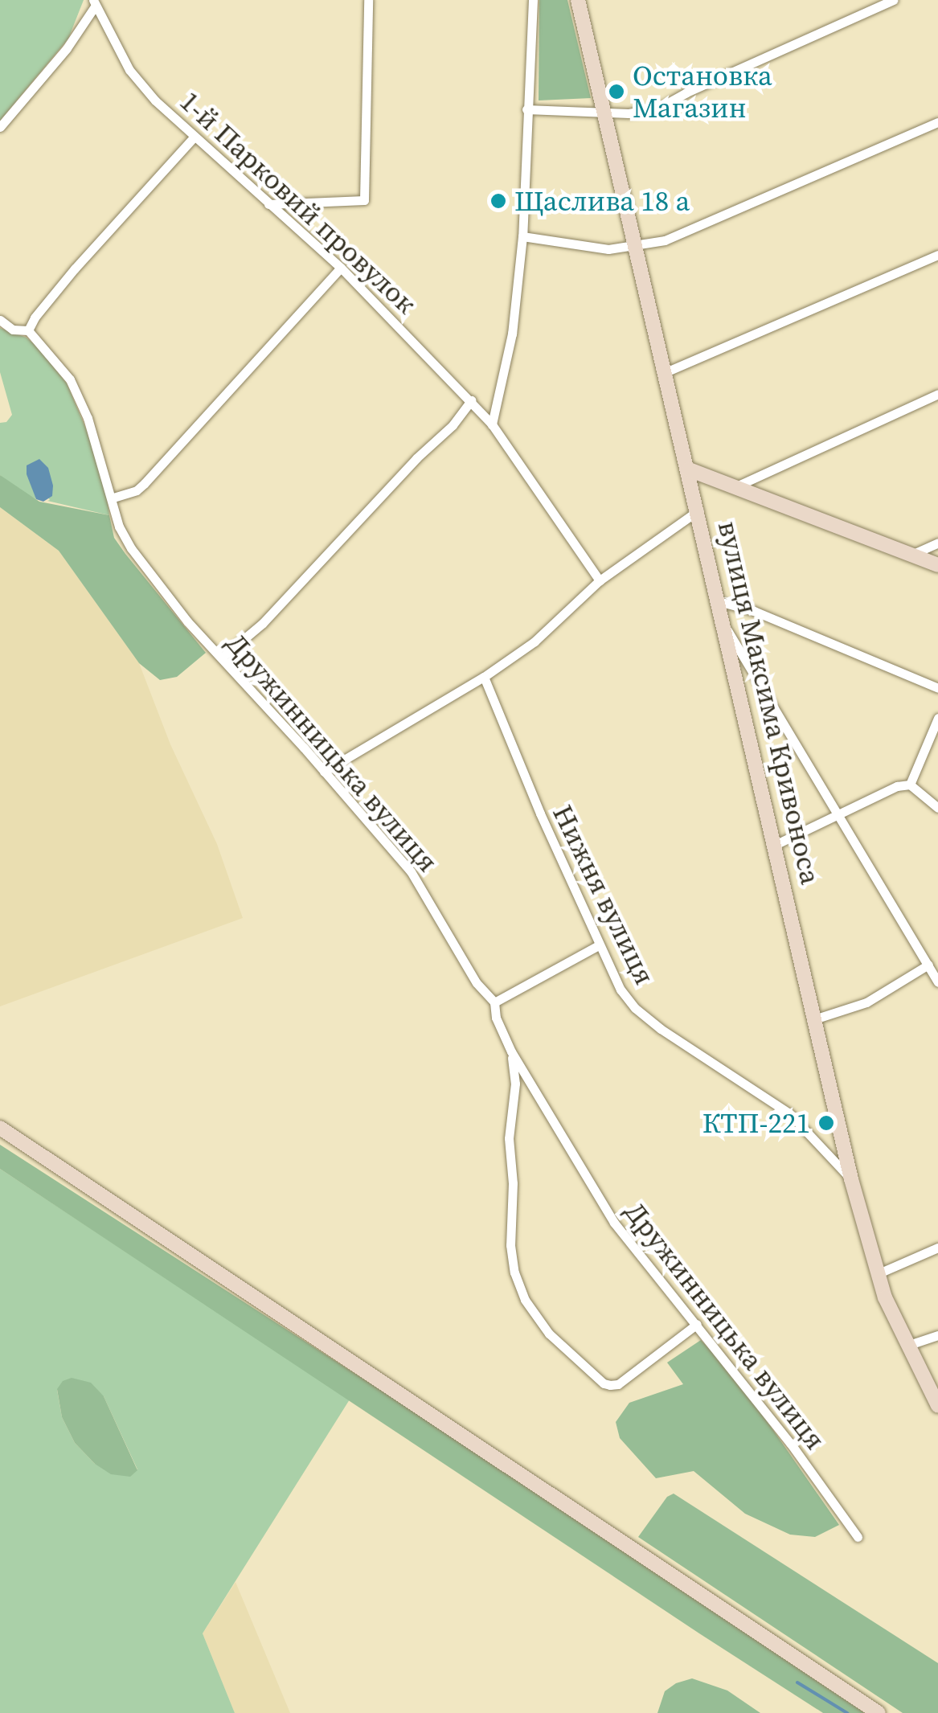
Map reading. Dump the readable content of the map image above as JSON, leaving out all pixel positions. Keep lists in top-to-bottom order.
{
  "streets": {
    "street": [
      "1-й Парковий провулок",
      "вулиця Максима Кривоноса",
      "Дружинницька вулиця",
      "Нижня вулиця"
    ]
  },
  "crossings": [
    ["вулиця Максима Кривоноса", "Нижня вулиця"]
  ],
  "places": ["Остановка Магазин", "Щаслива 18 а", "КТП-221"]
}
